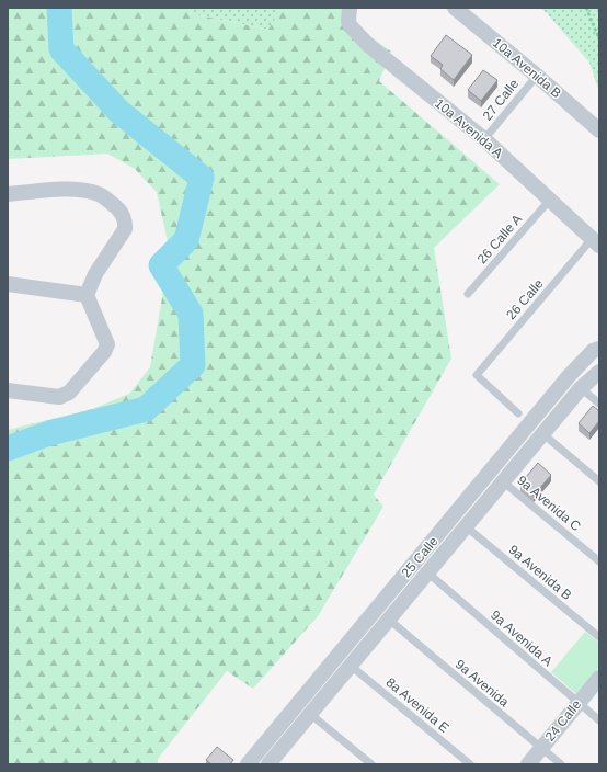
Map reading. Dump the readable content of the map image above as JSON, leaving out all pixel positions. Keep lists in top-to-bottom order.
{
  "streets": {
    "street": [
      "10a Avenida B",
      "10a Avenida A",
      "25 Calle",
      "24 Calle"
    ],
    "lane": [
      "27 Calle",
      "26 Calle A",
      "26 Calle",
      "9a Avenida C",
      "9a Avenida B",
      "9a Avenida A",
      "9a Avenida",
      "8a Avenida E"
    ]
  },
  "crossings": [
    ["10a Avenida B", "27 Calle"],
    ["27 Calle", "10a Avenida A"],
    ["10a Avenida A", "26 Calle A"],
    ["10a Avenida A", "26 Calle"],
    ["9a Avenida C", "25 Calle"],
    ["25 Calle", "9a Avenida B"],
    ["25 Calle", "9a Avenida A"],
    ["25 Calle", "9a Avenida"],
    ["25 Calle", "8a Avenida E"],
    ["9a Avenida A", "24 Calle"],
    ["9a Avenida", "24 Calle"]
  ]
}
